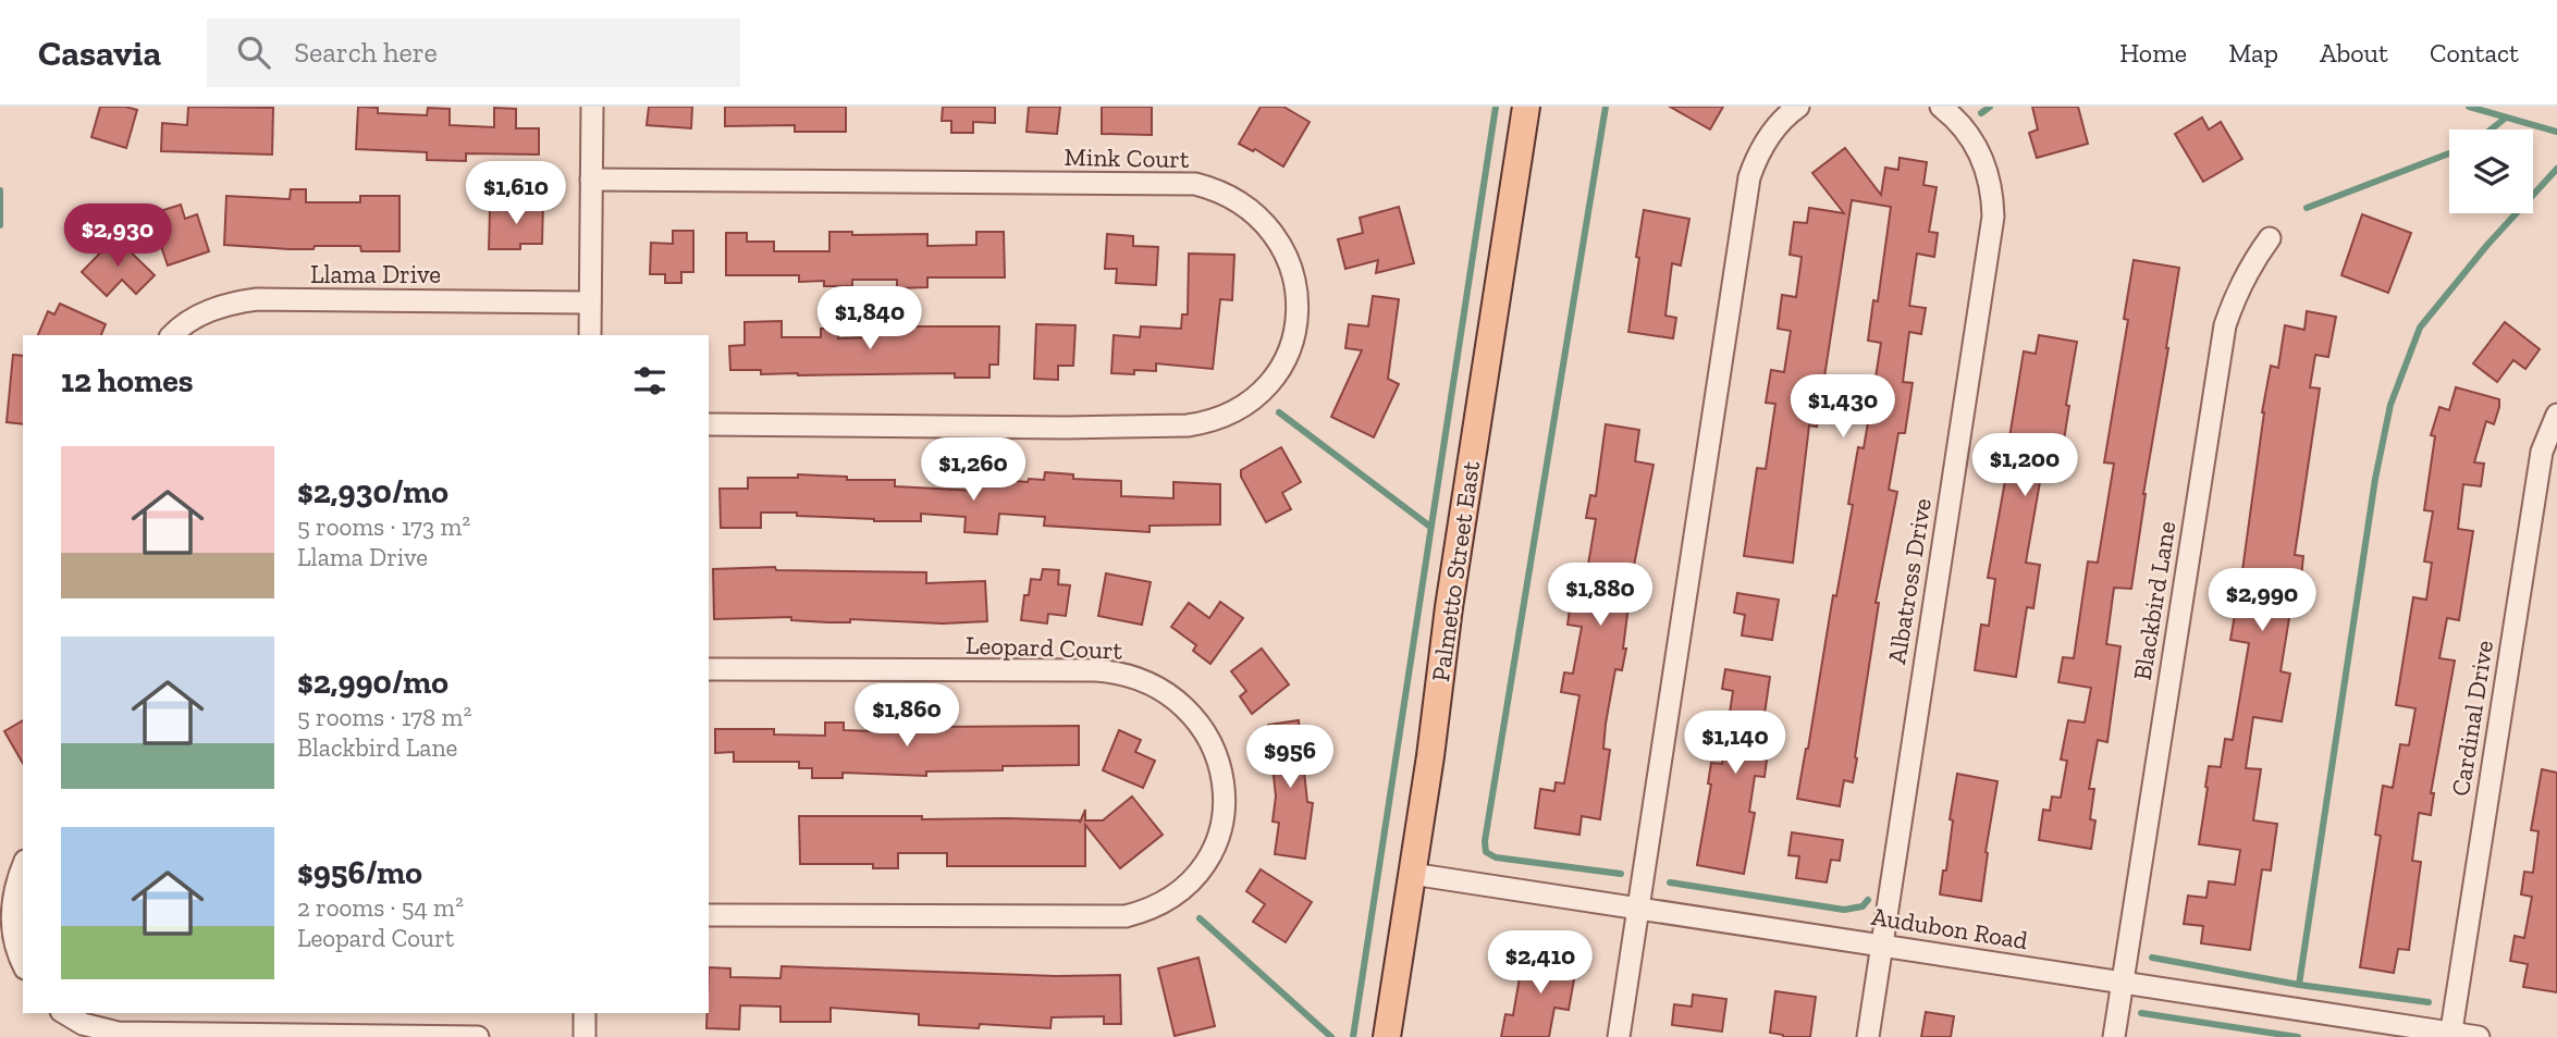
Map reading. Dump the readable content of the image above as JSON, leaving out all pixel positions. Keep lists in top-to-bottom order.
{
  "streets": {
    "main road": ["Palmetto Street East"],
    "street": [
      "Mink Court",
      "Llama Drive",
      "Albatross Drive",
      "Blackbird Lane",
      "Leopard Court",
      "Cardinal Drive",
      "Audubon Road"
    ]
  },
  "crossings": [
    ["Palmetto Street East", "Audubon Road"],
    ["Albatross Drive", "Audubon Road"],
    ["Blackbird Lane", "Audubon Road"],
    ["Cardinal Drive", "Audubon Road"]
  ],
  "page": {
    "header": "Casavia",
    "search": "Search here",
    "nav": [
      "Home",
      "Map",
      "About",
      "Contact"
    ],
    "price": [
      "$1,610",
      "$2,930",
      "$1,840",
      "$1,430",
      "$1,200",
      "$1,260",
      "$1,880",
      "$2,990",
      "$1,860",
      "$1,140",
      "$956",
      "$2,410"
    ],
    "heading": "12 homes",
    "list": [
      {
        "name": "$2,930/mo",
        "note": "5 rooms · 173 m² · Llama Drive"
      },
      {
        "name": "$2,990/mo",
        "note": "5 rooms · 178 m² · Blackbird Lane"
      },
      {
        "name": "$956/mo",
        "note": "2 rooms · 54 m² · Leopard Court"
      }
    ]
  }
}
